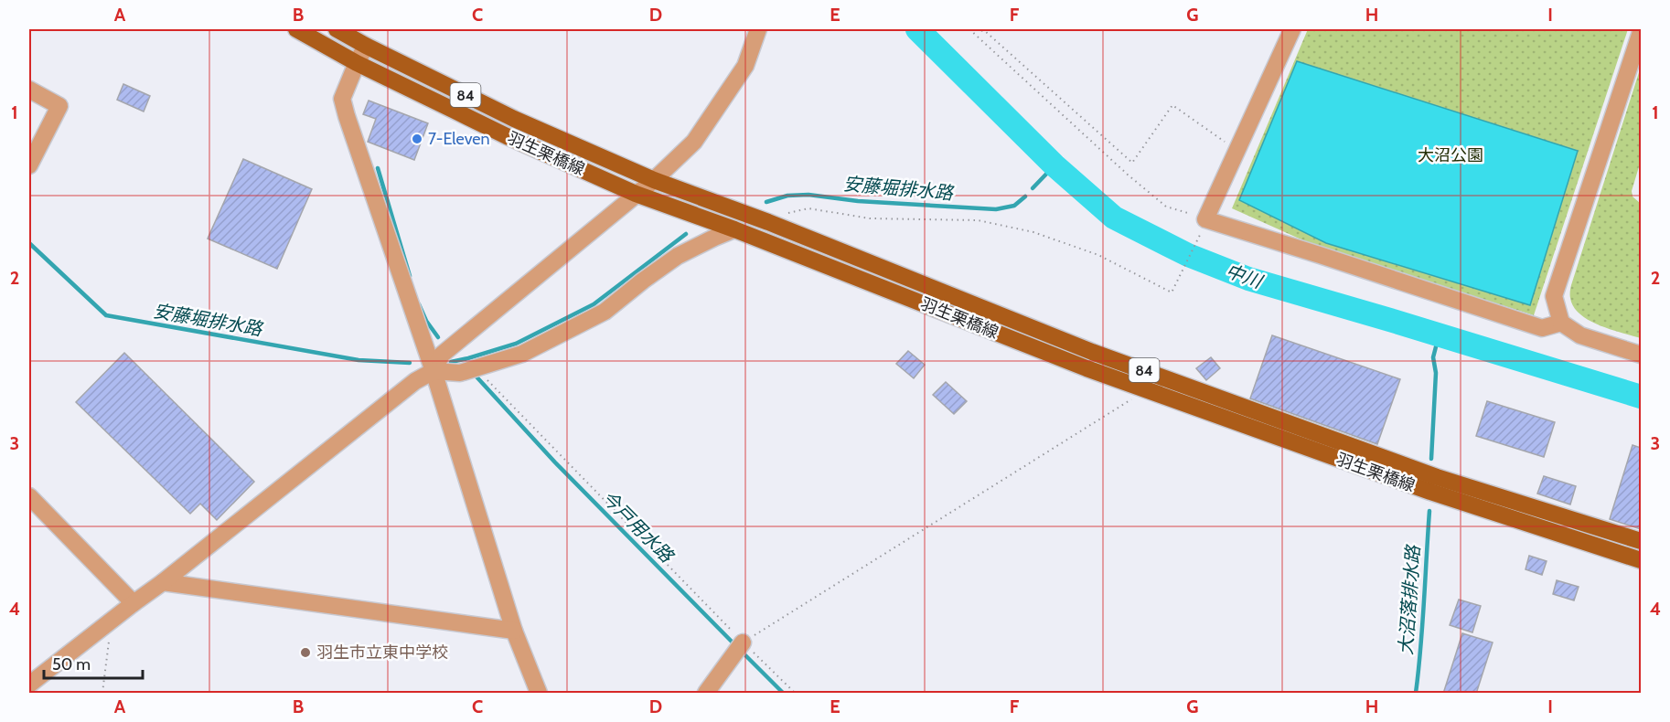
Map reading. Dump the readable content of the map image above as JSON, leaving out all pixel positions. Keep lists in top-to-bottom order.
{
  "streets": {
    "main road": ["84", "羽生栗橋線"]
  },
  "water": [
    "安藤堀排水路",
    "中川",
    "今戸用水路",
    "大沼落排水路"
  ],
  "parks": ["大沼公園"],
  "places": ["7-Eleven", "羽生市立東中学校"],
  "scale_bar": "50 m",
  "grid": {
    "columns": [
      "A",
      "B",
      "C",
      "D",
      "E",
      "F",
      "G",
      "H",
      "I"
    ],
    "rows": [
      "1",
      "2",
      "3",
      "4"
    ]
  }
}
